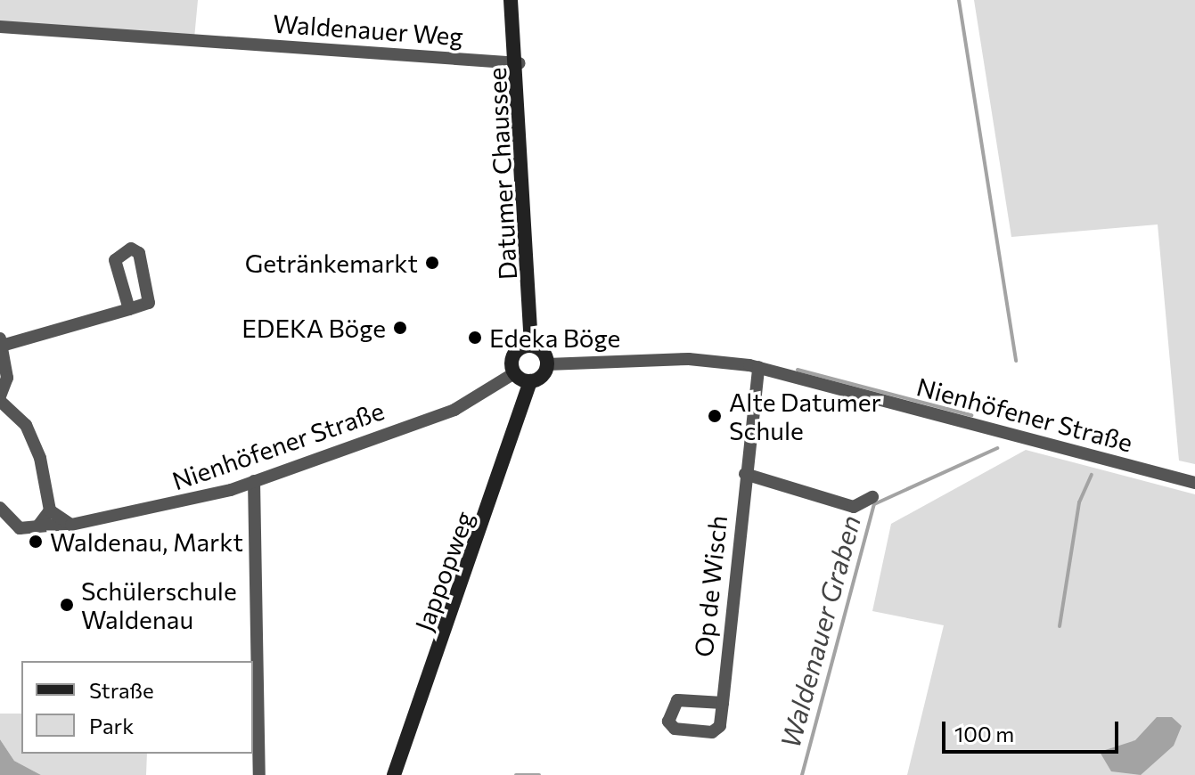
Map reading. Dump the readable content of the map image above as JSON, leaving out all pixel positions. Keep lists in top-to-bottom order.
{
  "streets": {
    "street": [
      "Waldenauer Weg",
      "Datumer Chaussee",
      "Nienhöfener Straße",
      "Jappopweg",
      "Op de Wisch"
    ]
  },
  "crossings": [
    ["Waldenauer Weg", "Datumer Chaussee"],
    ["Nienhöfener Straße", "Op de Wisch"]
  ],
  "water": ["Waldenauer Graben"],
  "places": [
    "Getränkemarkt",
    "EDEKA Böge",
    "Edeka Böge",
    "Alte Datumer Schule",
    "Waldenau, Markt",
    "Schülerschule Waldenau"
  ],
  "legend": ["Straße", "Park"],
  "scale_bar": "100 m"
}
